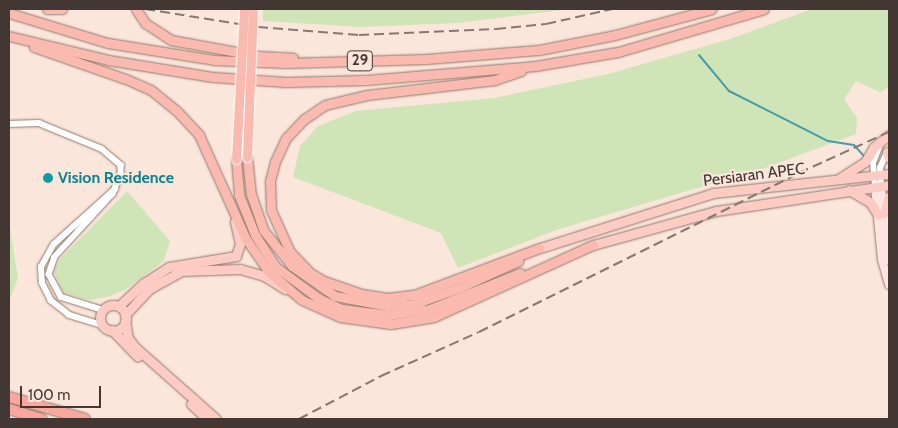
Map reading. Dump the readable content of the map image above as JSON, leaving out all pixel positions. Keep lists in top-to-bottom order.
{
  "streets": {
    "highway": ["29"],
    "main road": ["Persiaran APEC"]
  },
  "places": ["Vision Residence"],
  "scale_bar": "100 m"
}
